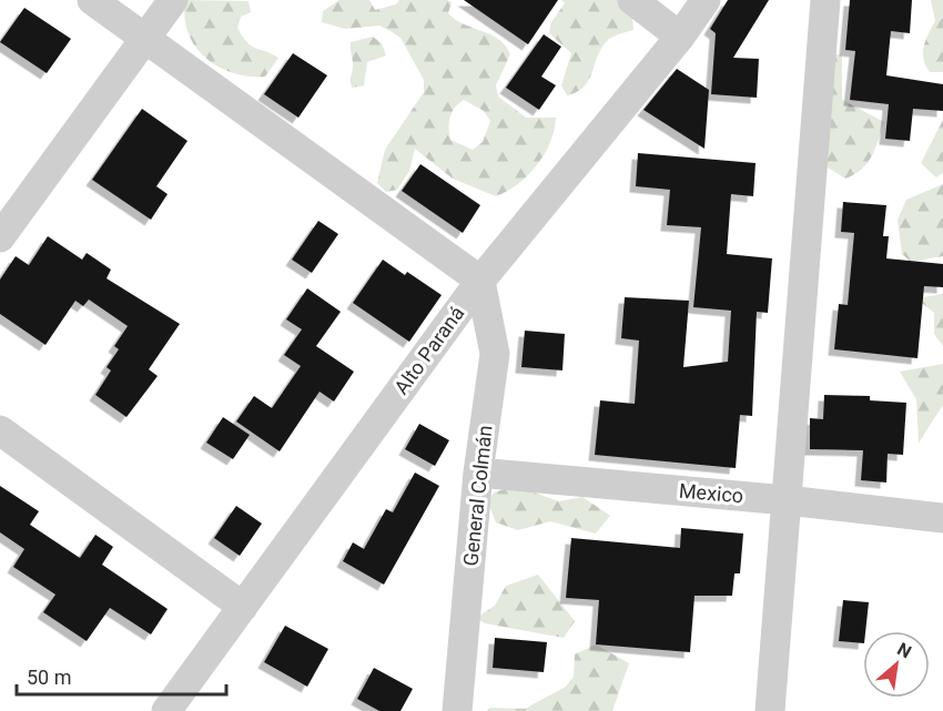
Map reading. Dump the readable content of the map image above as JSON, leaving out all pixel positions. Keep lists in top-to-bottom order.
{
  "streets": {
    "street": ["Alto Paraná", "Mexico", "General Colmán"]
  },
  "crossings": [
    ["Alto Paraná", "General Colmán"],
    ["Mexico", "General Colmán"]
  ],
  "scale_bar": "50 m",
  "north": "top right"
}
